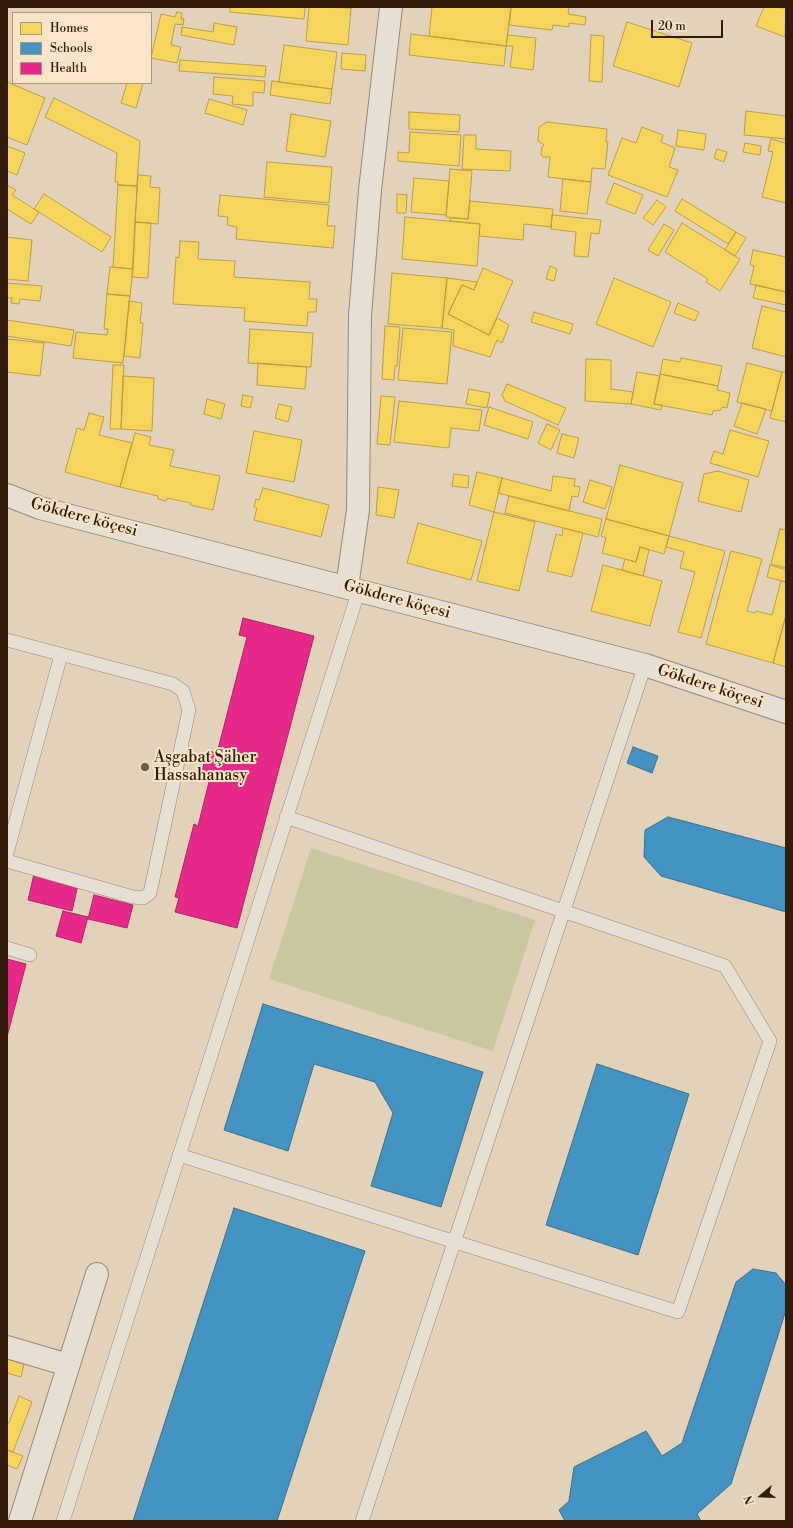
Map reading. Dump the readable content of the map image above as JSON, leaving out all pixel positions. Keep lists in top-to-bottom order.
{
  "streets": {
    "street": ["Gökdere köçesi"]
  },
  "places": ["Aşgabat Şäher Hassahanasy"],
  "legend": ["Homes", "Schools", "Health"],
  "scale_bar": "20 m",
  "north": "left"
}
